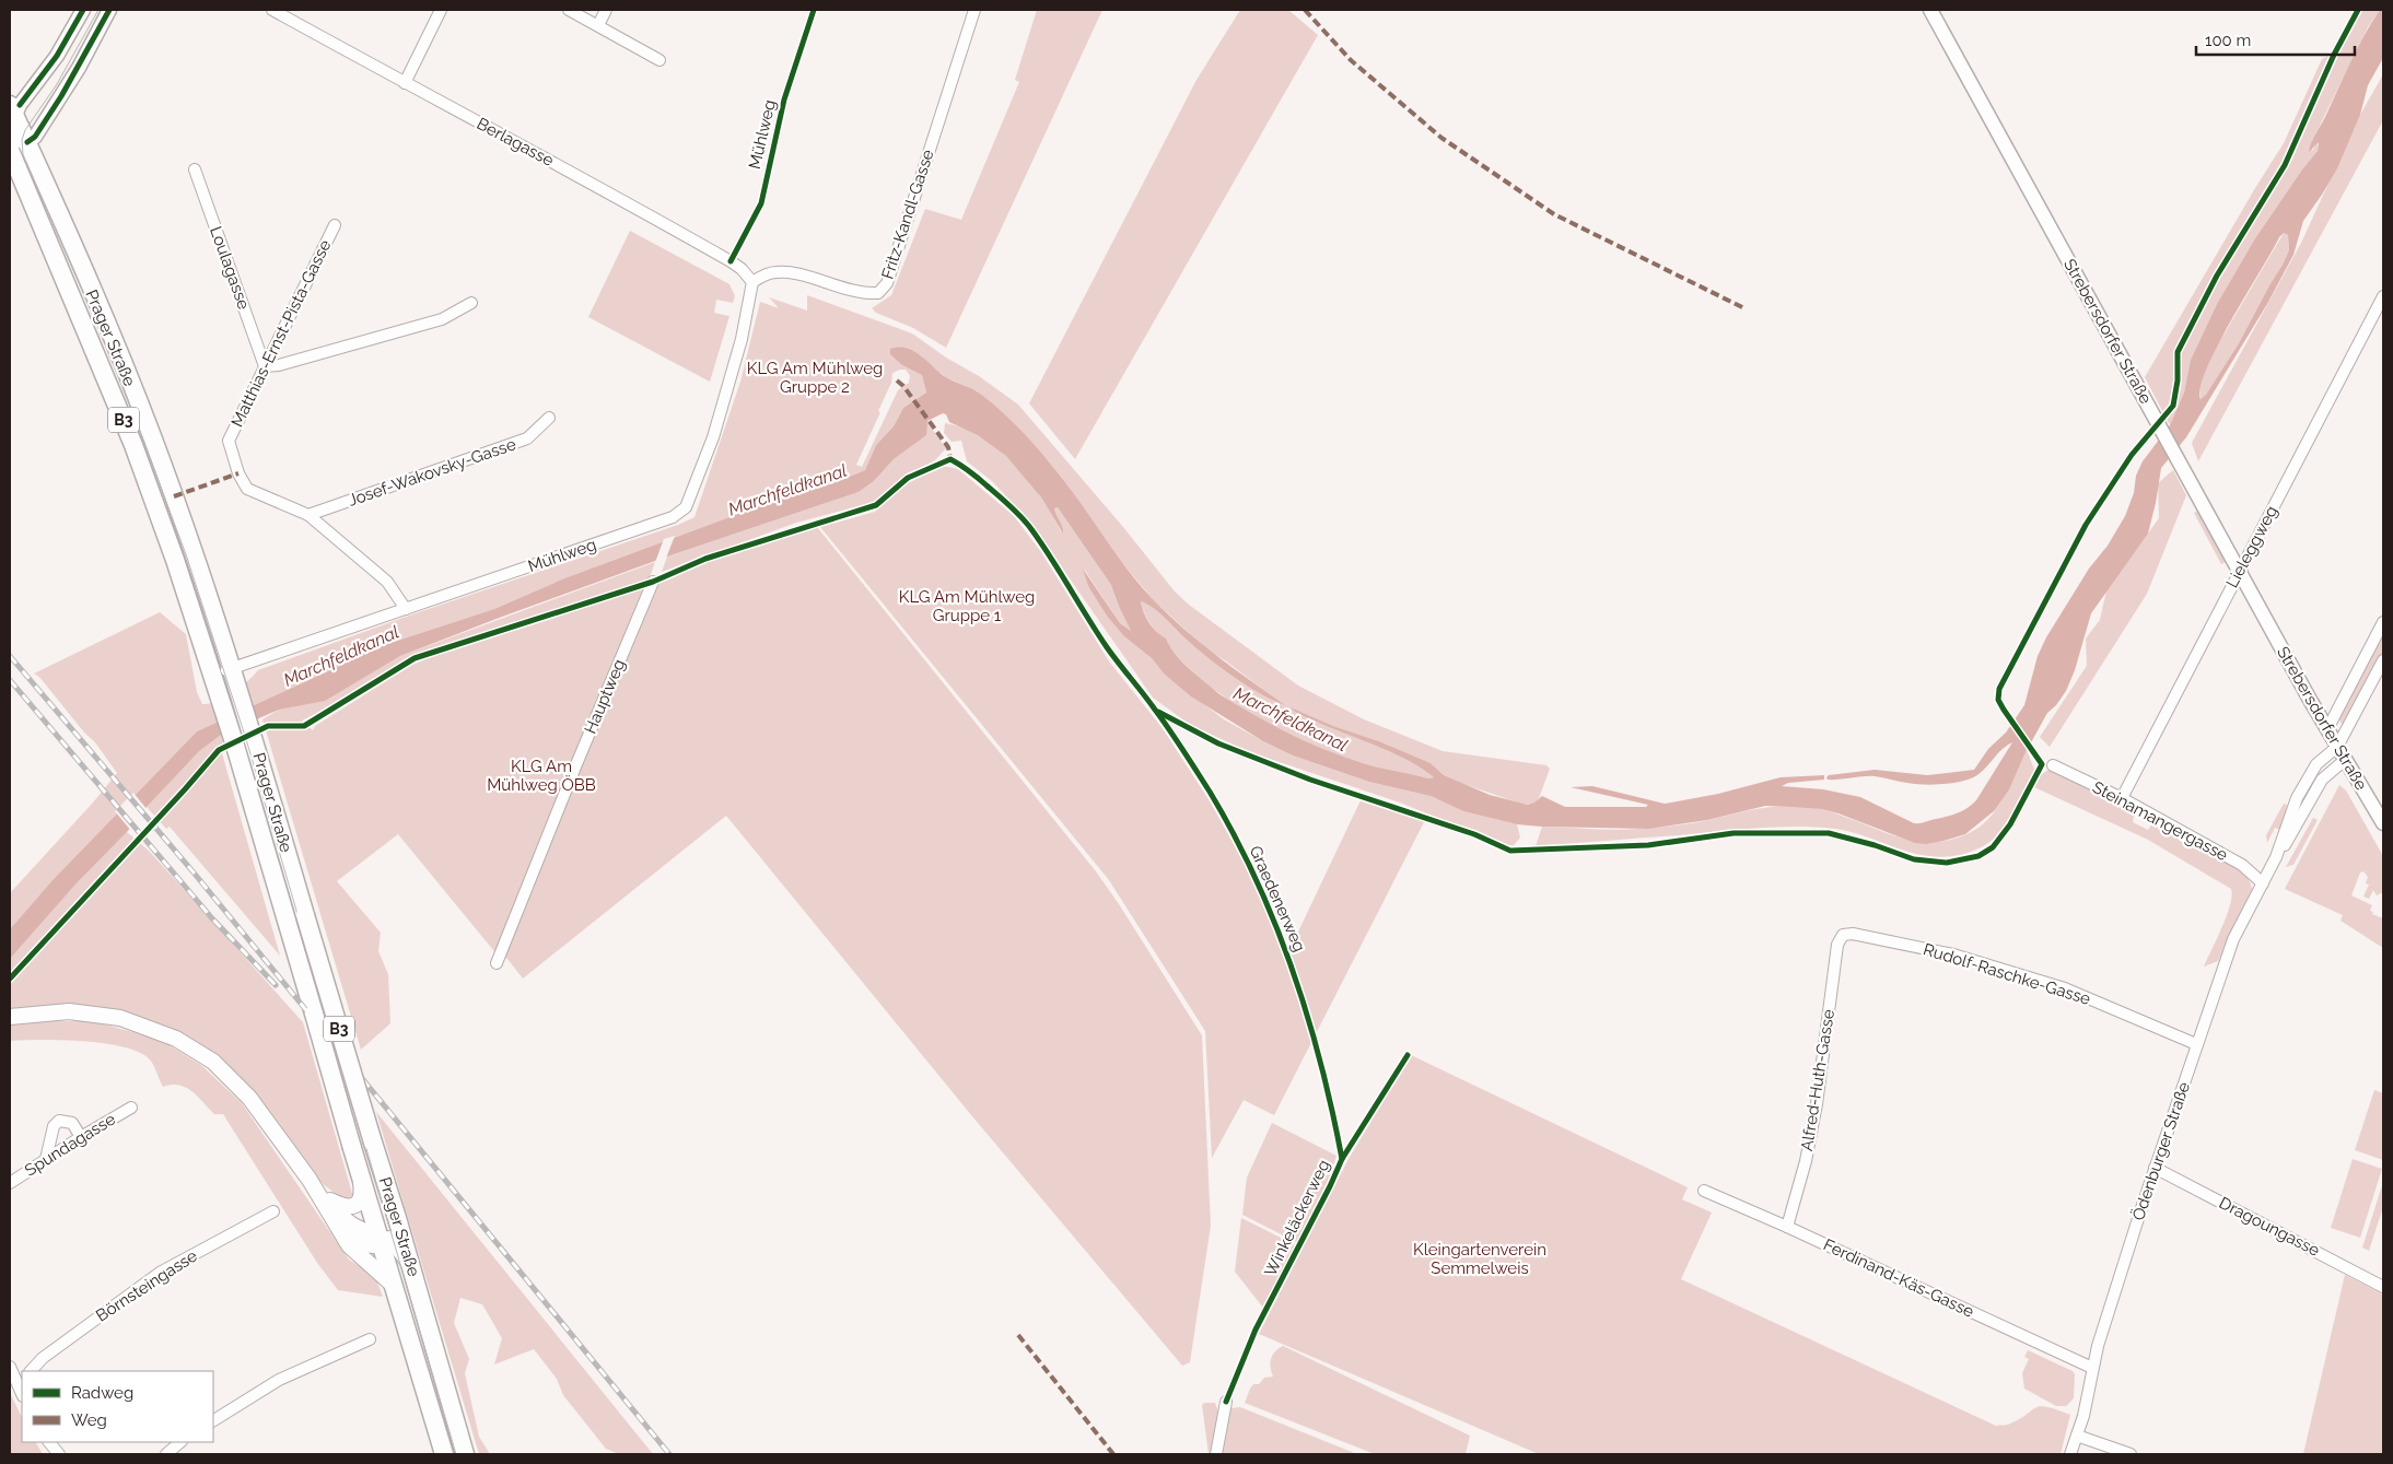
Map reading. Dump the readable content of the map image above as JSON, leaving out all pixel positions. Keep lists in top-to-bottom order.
{
  "streets": {
    "main road": ["Prager Straße", "B3"],
    "street": [
      "Mühlweg",
      "Berlagasse",
      "Fritz-Kandl-Gasse",
      "Loulagasse",
      "Strebersdorfer Straße",
      "Matthias-Ernst-Pista-Gasse",
      "Josef-Wakovsky-Gasse",
      "Lieleggweg",
      "Hauptweg",
      "Steinamangergasse",
      "Rudolf-Raschke-Gasse",
      "Alfred-Huth-Gasse",
      "Spundagasse",
      "Ödenburger Straße",
      "Dragoungasse",
      "Ferdinand-Käs-Gasse",
      "Börnsteingasse"
    ],
    "cycle path": ["Graedenerweg", "Winkeläckerweg"]
  },
  "crossings": [
    ["Mühlweg", "Berlagasse"],
    ["Mühlweg", "Fritz-Kandl-Gasse"],
    ["Mühlweg", "Prager Straße"],
    ["Berlagasse", "Fritz-Kandl-Gasse"],
    ["Loulagasse", "Matthias-Ernst-Pista-Gasse"],
    ["Strebersdorfer Straße", "Lieleggweg"],
    ["Strebersdorfer Straße", "Ödenburger Straße"],
    ["Matthias-Ernst-Pista-Gasse", "Josef-Wakovsky-Gasse"],
    ["Lieleggweg", "Steinamangergasse"],
    ["Steinamangergasse", "Ödenburger Straße"],
    ["Rudolf-Raschke-Gasse", "Alfred-Huth-Gasse"],
    ["Rudolf-Raschke-Gasse", "Ödenburger Straße"],
    ["Alfred-Huth-Gasse", "Ferdinand-Käs-Gasse"],
    ["Ödenburger Straße", "Dragoungasse"],
    ["Ödenburger Straße", "Ferdinand-Käs-Gasse"]
  ],
  "water": ["Marchfeldkanal"],
  "parks": [
    "KLG Am Mühlweg Gruppe 2",
    "KLG Am Mühlweg Gruppe 1",
    "KLG Am Mühlweg ÖBB",
    "Kleingartenverein Semmelweis"
  ],
  "legend": ["Radweg", "Weg"],
  "scale_bar": "100 m"
}
